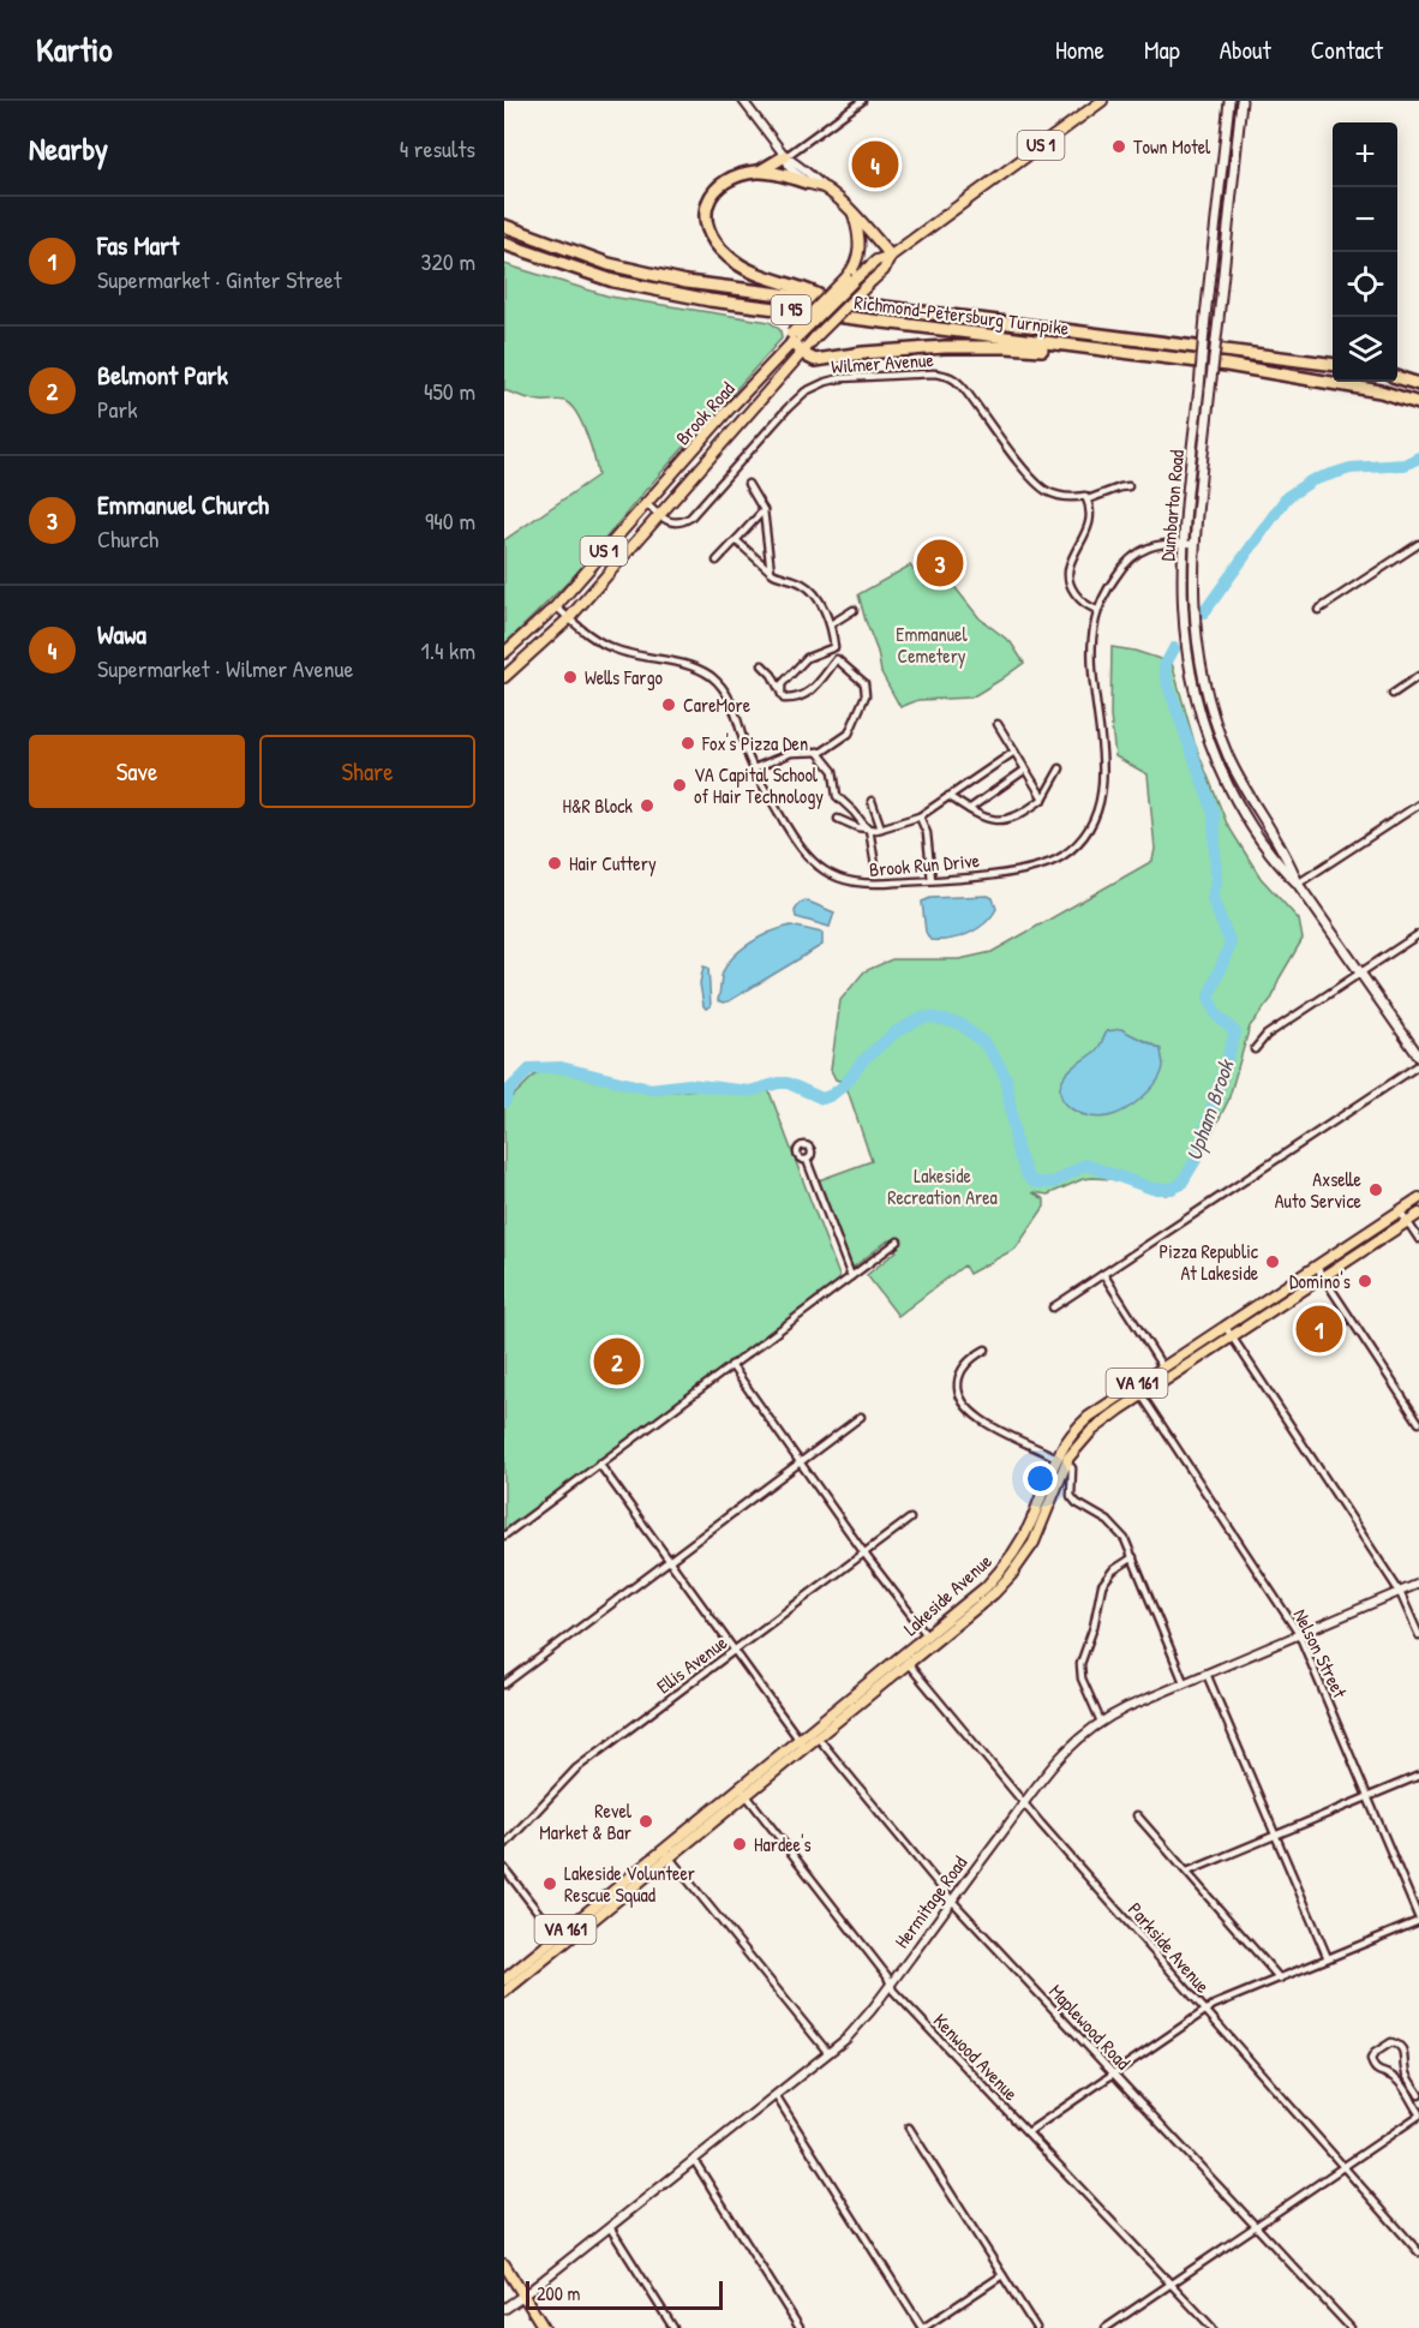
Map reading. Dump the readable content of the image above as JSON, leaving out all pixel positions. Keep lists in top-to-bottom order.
{
  "streets": {
    "highway": ["I 95", "Richmond-Petersburg Turnpike"],
    "main road": [
      "US 1",
      "Brook Road",
      "Dumbarton Road",
      "VA 161",
      "Lakeside Avenue",
      "Hermitage Road"
    ],
    "street": [
      "Wilmer Avenue",
      "Brook Run Drive",
      "Nelson Street",
      "Ellis Avenue",
      "Parkside Avenue",
      "Maplewood Road",
      "Kenwood Avenue"
    ]
  },
  "crossings": [
    ["Wilmer Avenue", "Brook Road"],
    ["Brook Road", "Brook Run Drive"],
    ["Lakeside Avenue", "Nelson Street"],
    ["Lakeside Avenue", "Parkside Avenue"],
    ["Lakeside Avenue", "Maplewood Road"],
    ["Lakeside Avenue", "Kenwood Avenue"],
    ["Nelson Street", "Hermitage Road"],
    ["Hermitage Road", "Parkside Avenue"],
    ["Hermitage Road", "Maplewood Road"],
    ["Hermitage Road", "Kenwood Avenue"]
  ],
  "water": ["Upham Brook"],
  "parks": ["Emmanuel Cemetery", "Lakeside Recreation Area"],
  "places": [
    "Town Motel",
    "Wells Fargo",
    "CareMore",
    "Fox's Pizza Den",
    "VA Capital School of Hair Technology",
    "H&R Block",
    "Hair Cuttery",
    "Axselle Auto Service",
    "Pizza Republic At Lakeside",
    "Domino's",
    "Revel Market & Bar",
    "Hardee's",
    "Lakeside Volunteer Rescue Squad"
  ],
  "scale_bar": "200 m",
  "page": {
    "header": "Kartio",
    "nav": [
      "Home",
      "Map",
      "About",
      "Contact"
    ],
    "heading": ["Nearby", "4 results"],
    "map_buttons": ["+", "−"],
    "pins": [
      "4",
      "3",
      "1",
      "2"
    ],
    "list": [
      {
        "mark": "1",
        "name": "Fas Mart",
        "note": "Supermarket · Ginter Street",
        "value": "320 m"
      },
      {
        "mark": "2",
        "name": "Belmont Park",
        "note": "Park",
        "value": "450 m"
      },
      {
        "mark": "3",
        "name": "Emmanuel Church",
        "note": "Church",
        "value": "940 m"
      },
      {
        "mark": "4",
        "name": "Wawa",
        "note": "Supermarket · Wilmer Avenue",
        "value": "1.4 km"
      }
    ],
    "buttons": ["Save", "Share"],
    "scale": "200 m"
  }
}
